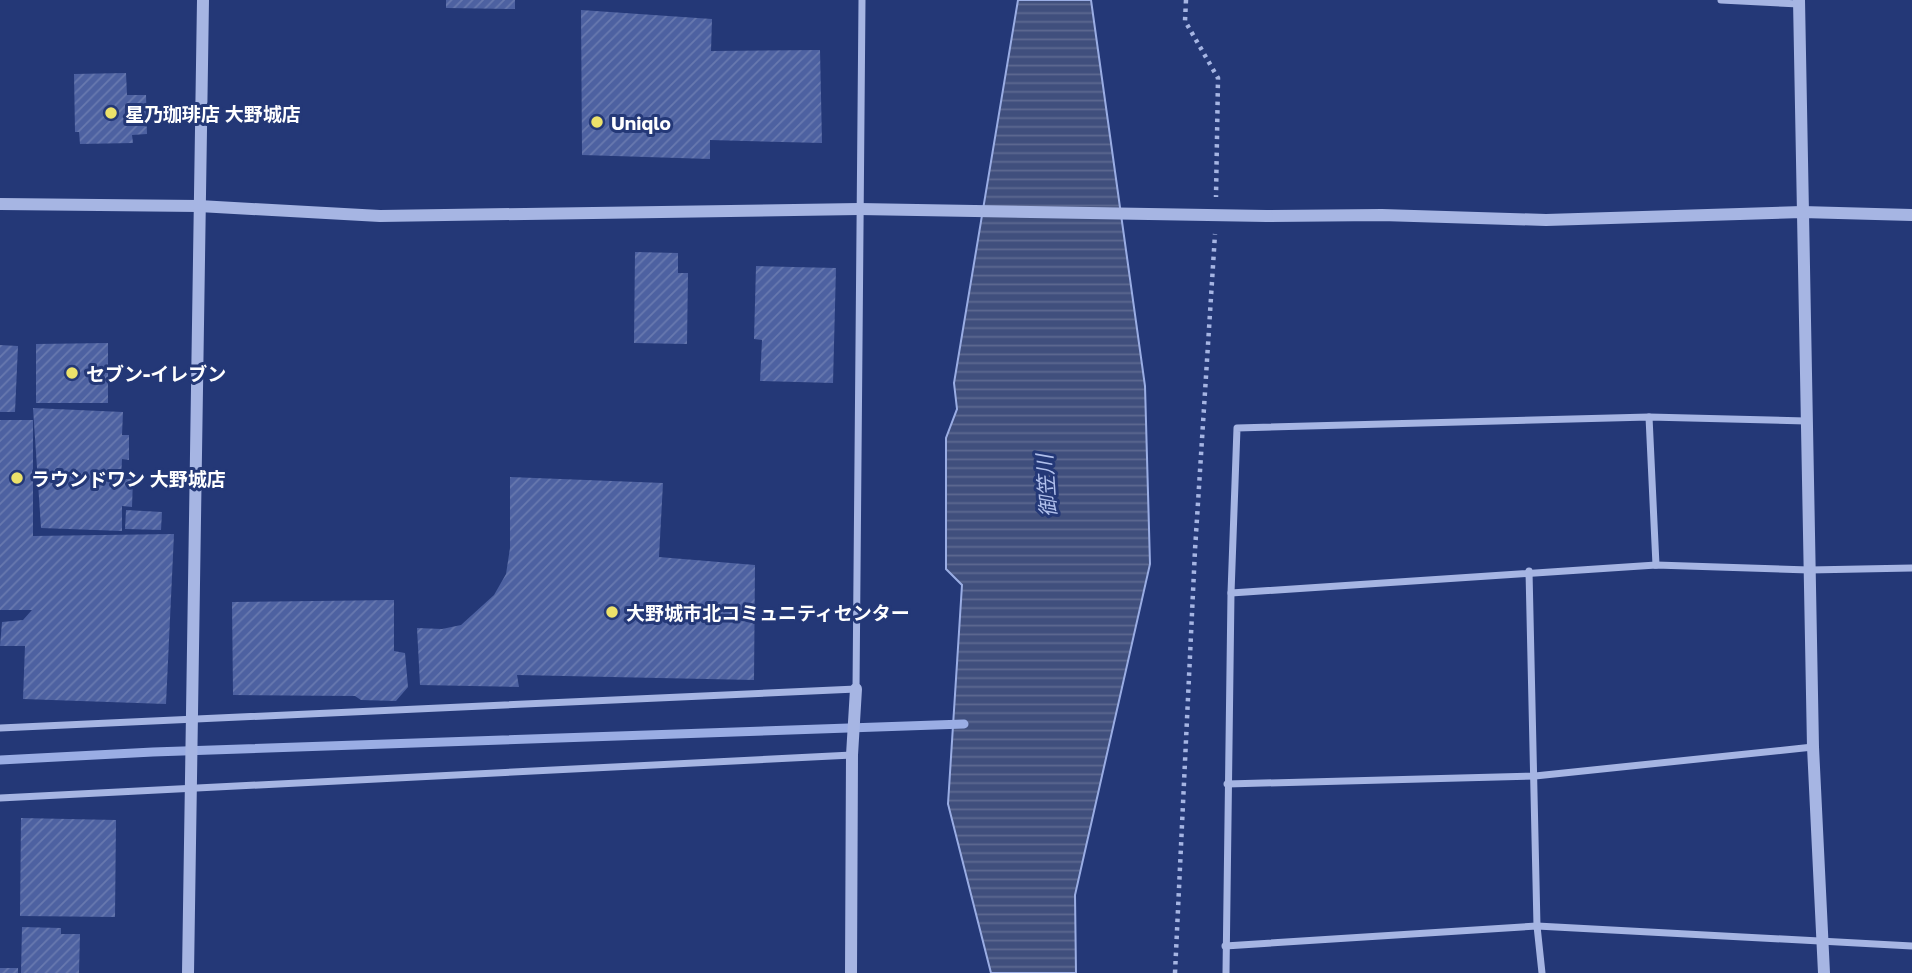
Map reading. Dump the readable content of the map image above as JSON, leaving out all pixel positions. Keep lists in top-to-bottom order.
{
  "water": ["御笠川"],
  "places": [
    "星乃珈琲店 大野城店",
    "Uniqlo",
    "セブン-イレブン",
    "ラウンドワン 大野城店",
    "大野城市北コミュニティセンター"
  ]
}
